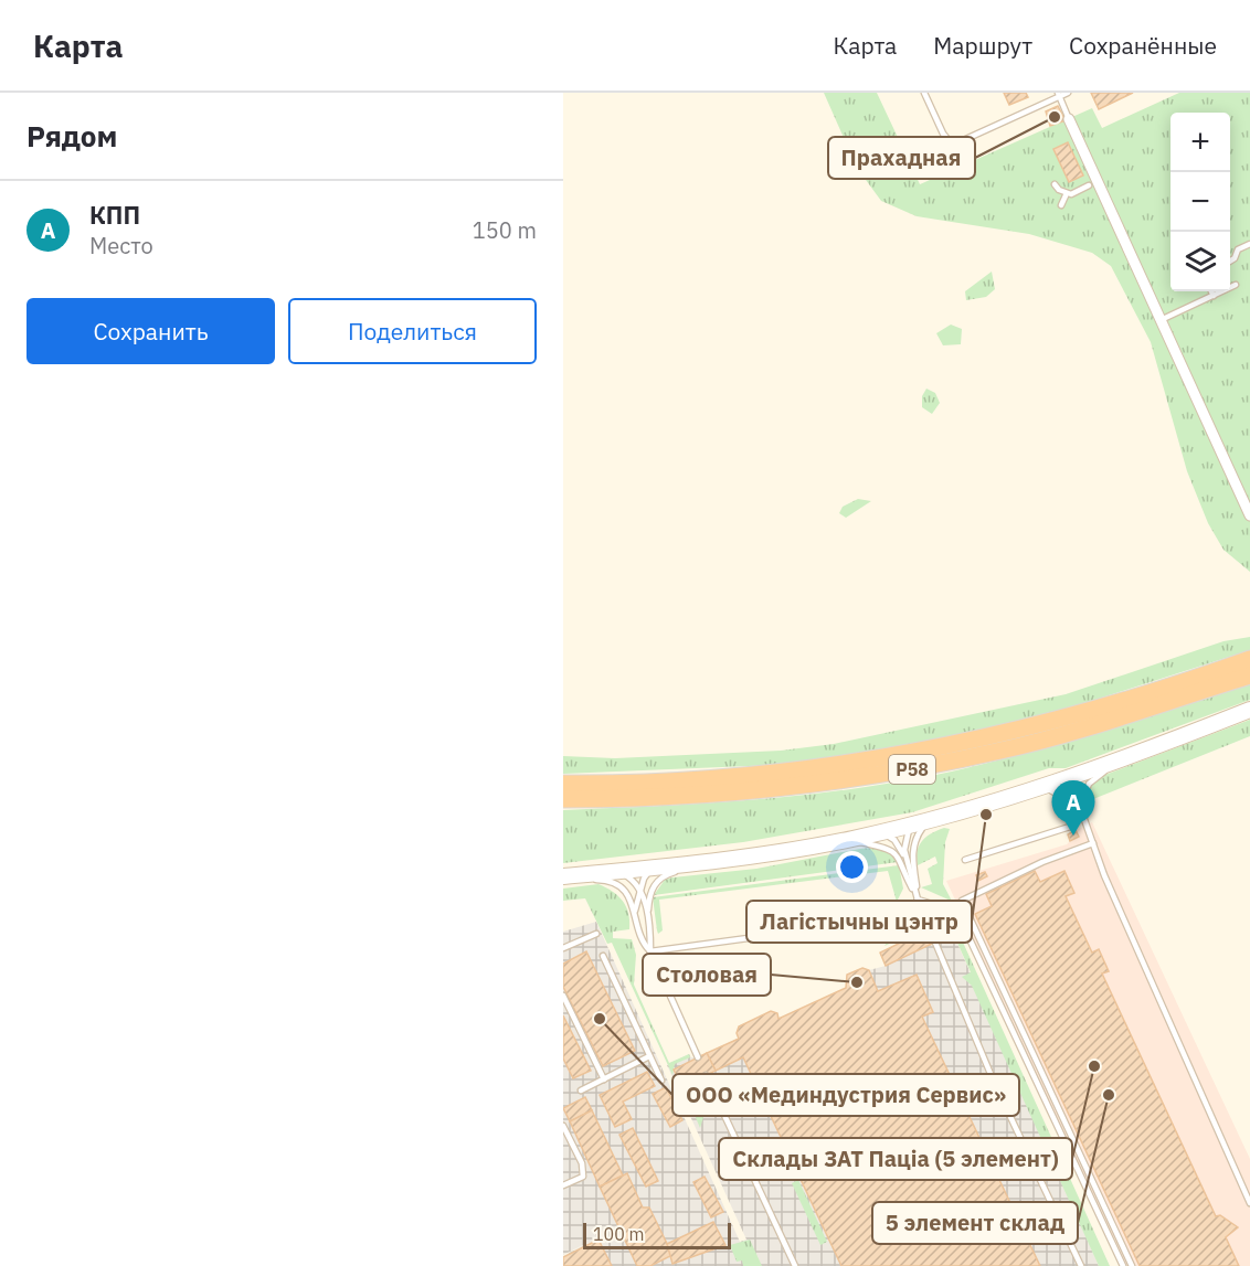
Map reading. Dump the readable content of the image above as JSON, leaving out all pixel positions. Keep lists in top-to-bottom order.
{
  "streets": {
    "highway": ["Р58"]
  },
  "places": [
    "Прахадная",
    "Лагістычны цэнтр",
    "Столовая",
    "ООО «Мединдустрия Сервис»",
    "Склады ЗАТ Паціа (5 элемент)",
    "5 элемент склад"
  ],
  "scale_bar": "100 m",
  "page": {
    "header": "Карта",
    "nav": ["Карта", "Маршрут", "Сохранённые"],
    "heading": "Рядом",
    "map_buttons": ["+", "−"],
    "list": [
      {
        "mark": "A",
        "name": "КПП",
        "note": "Место",
        "value": "150 m"
      }
    ],
    "buttons": ["Сохранить", "Поделиться"],
    "pins": "A",
    "scale": "100 m"
  }
}
